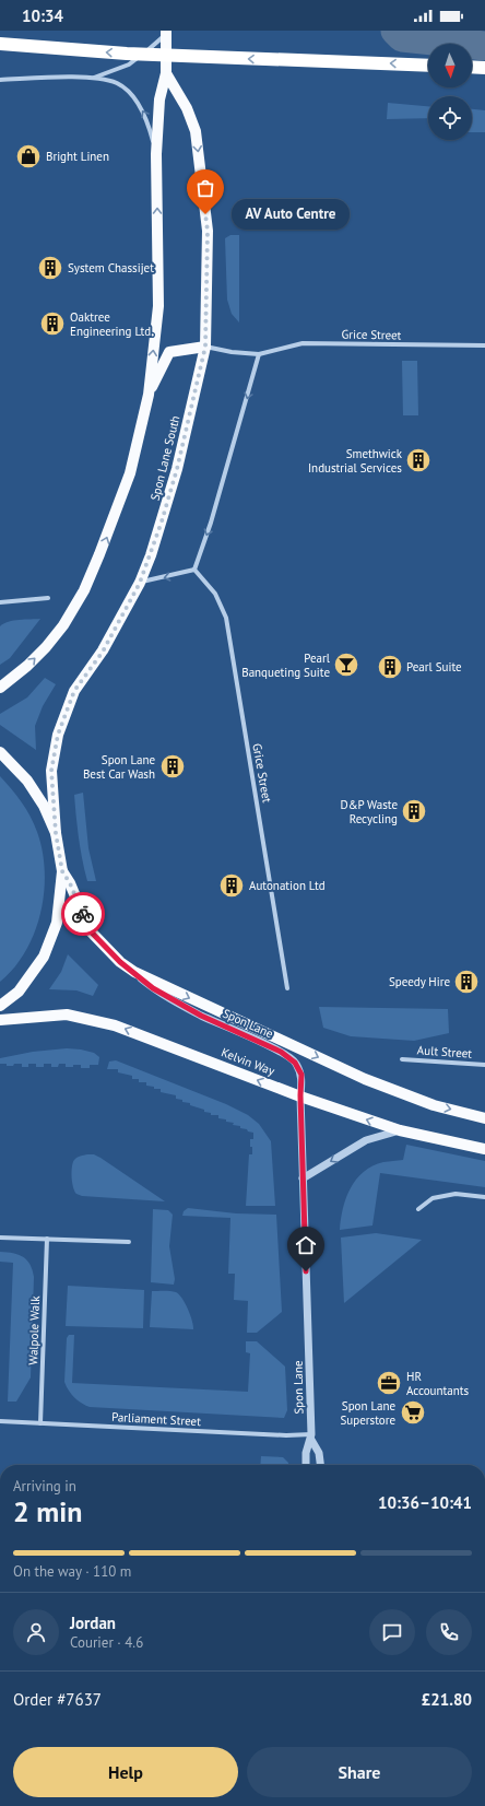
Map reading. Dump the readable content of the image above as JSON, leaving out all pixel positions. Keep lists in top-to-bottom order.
{
  "streets": {
    "main road": ["Spon Lane South", "Kelvin Way"],
    "street": [
      "Grice Street",
      "Spon Lane",
      "Ault Street",
      "Walpole Walk",
      "Parliament Street"
    ]
  },
  "crossings": [
    ["Grice Street", "Spon Lane South"],
    ["Spon Lane", "Kelvin Way"],
    ["Spon Lane", "Parliament Street"],
    ["Walpole Walk", "Parliament Street"]
  ],
  "places": {
    "shop": ["Bright Linen"],
    "other": ["AV Auto Centre"],
    "building": [
      "System Chassijet",
      "Oaktree Engineering Ltd.",
      "Smethwick Industrial Services",
      "Pearl Suite",
      "Spon Lane Best Car Wash",
      "D&P Waste Recycling",
      "Autonation Ltd",
      "Speedy Hire"
    ],
    "bar": ["Pearl Banqueting Suite"],
    "office": ["HR Accountants"],
    "supermarket": ["Spon Lane Superstore"]
  },
  "north": "bottom",
  "page": {
    "status": "10:34",
    "bubble": "AV Auto Centre",
    "heading": ["2 min", "Arriving in", "10:36–10:41"],
    "panel": [
      "Jordan",
      "Courier · 4.6",
      "Order #7637",
      "£21.80"
    ],
    "bar": "On the way · 110 m",
    "buttons": ["Help", "Share"]
  }
}
